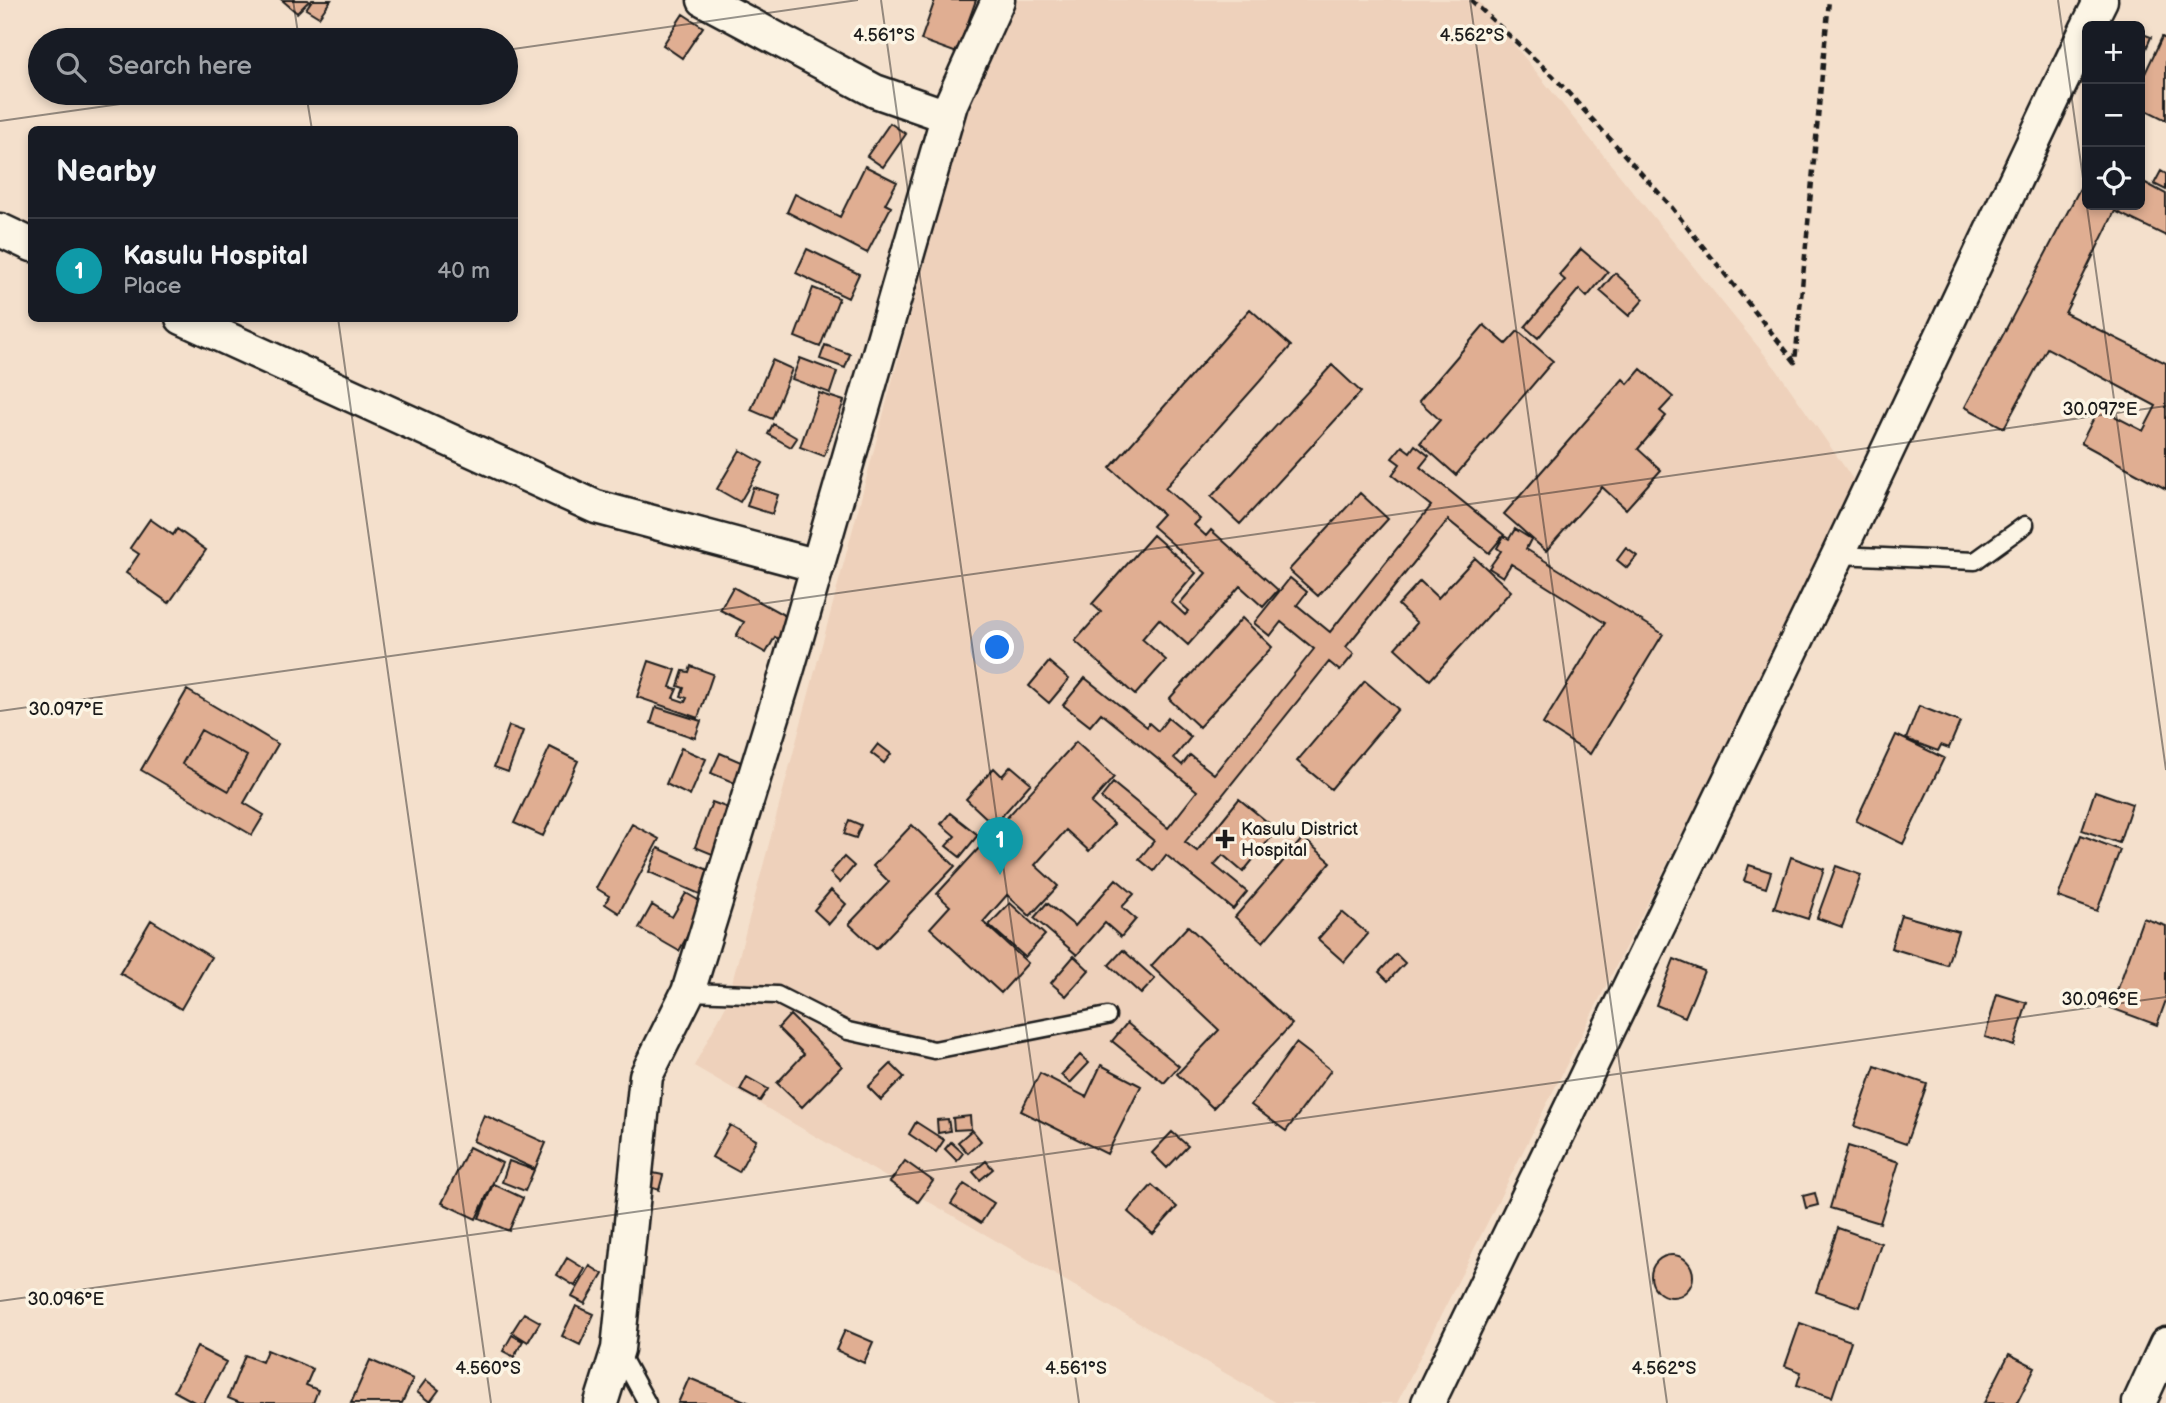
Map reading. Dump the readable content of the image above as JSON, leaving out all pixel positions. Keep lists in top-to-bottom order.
{
  "places": {
    "health": ["Kasulu District Hospital"]
  },
  "page": {
    "map_buttons": ["+", "−"],
    "search": "Search here",
    "heading": "Nearby",
    "list": [
      {
        "mark": "1",
        "name": "Kasulu Hospital",
        "note": "Place",
        "value": "40 m"
      }
    ],
    "pins": "1"
  },
  "coordinates": [
    "4.561°S",
    "4.562°S",
    "30.097°E",
    "30.096°E",
    "4.560°S"
  ]
}
